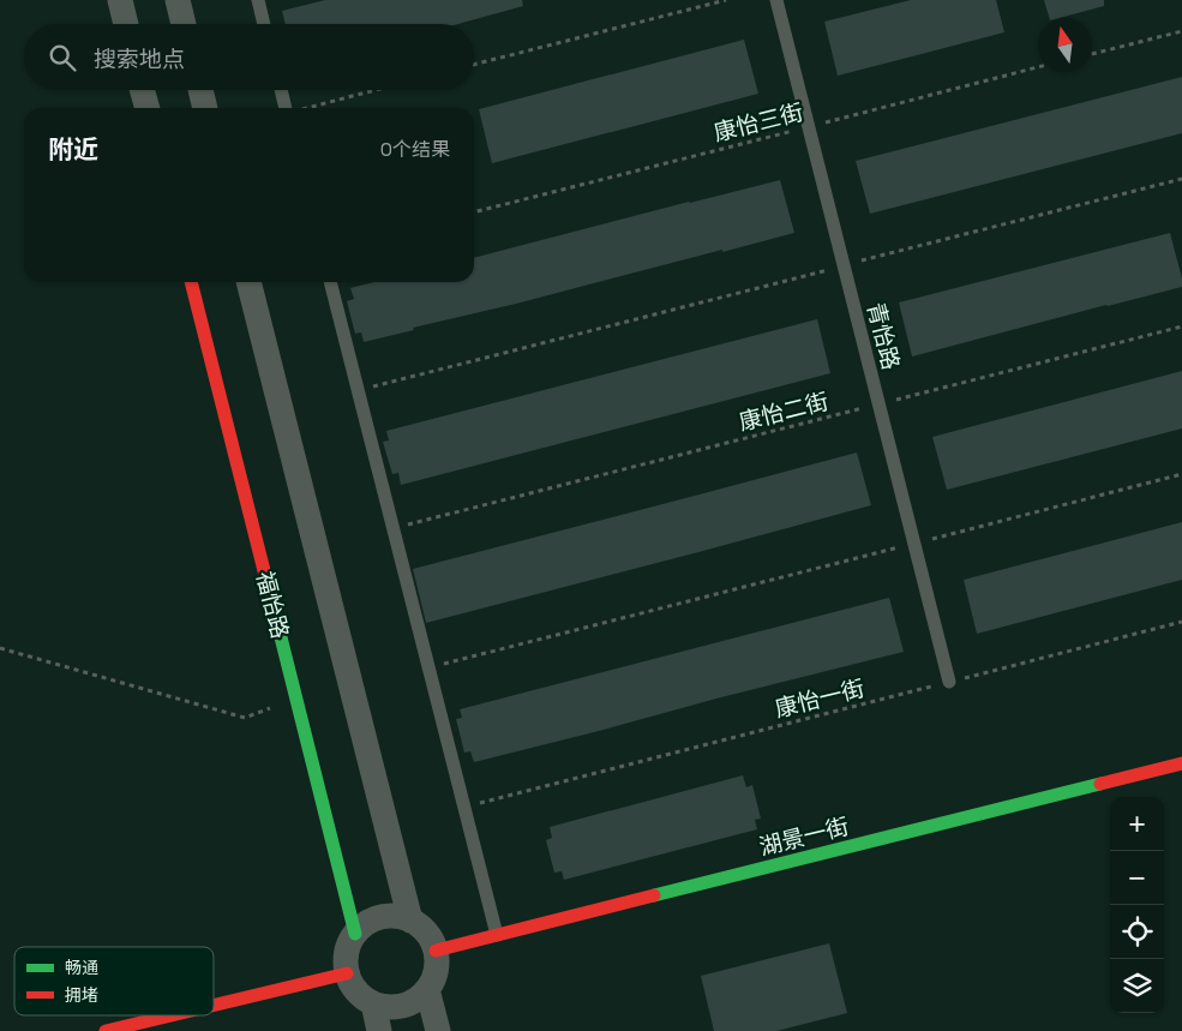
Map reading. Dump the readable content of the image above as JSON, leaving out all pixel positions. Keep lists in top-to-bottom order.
{
  "streets": {
    "street": ["福怡路", "湖景一街"],
    "lane": ["青怡路"],
    "path": ["康怡三街", "康怡二街", "康怡一街"]
  },
  "crossings": [
    ["康怡三街", "青怡路"],
    ["青怡路", "康怡二街"],
    ["青怡路", "康怡一街"],
    ["福怡路", "湖景一街"]
  ],
  "legend": ["畅通", "拥堵"],
  "north": "top",
  "page": {
    "search": "搜索地点",
    "heading": ["附近", "0个结果"],
    "map_buttons": ["+", "−"]
  }
}
